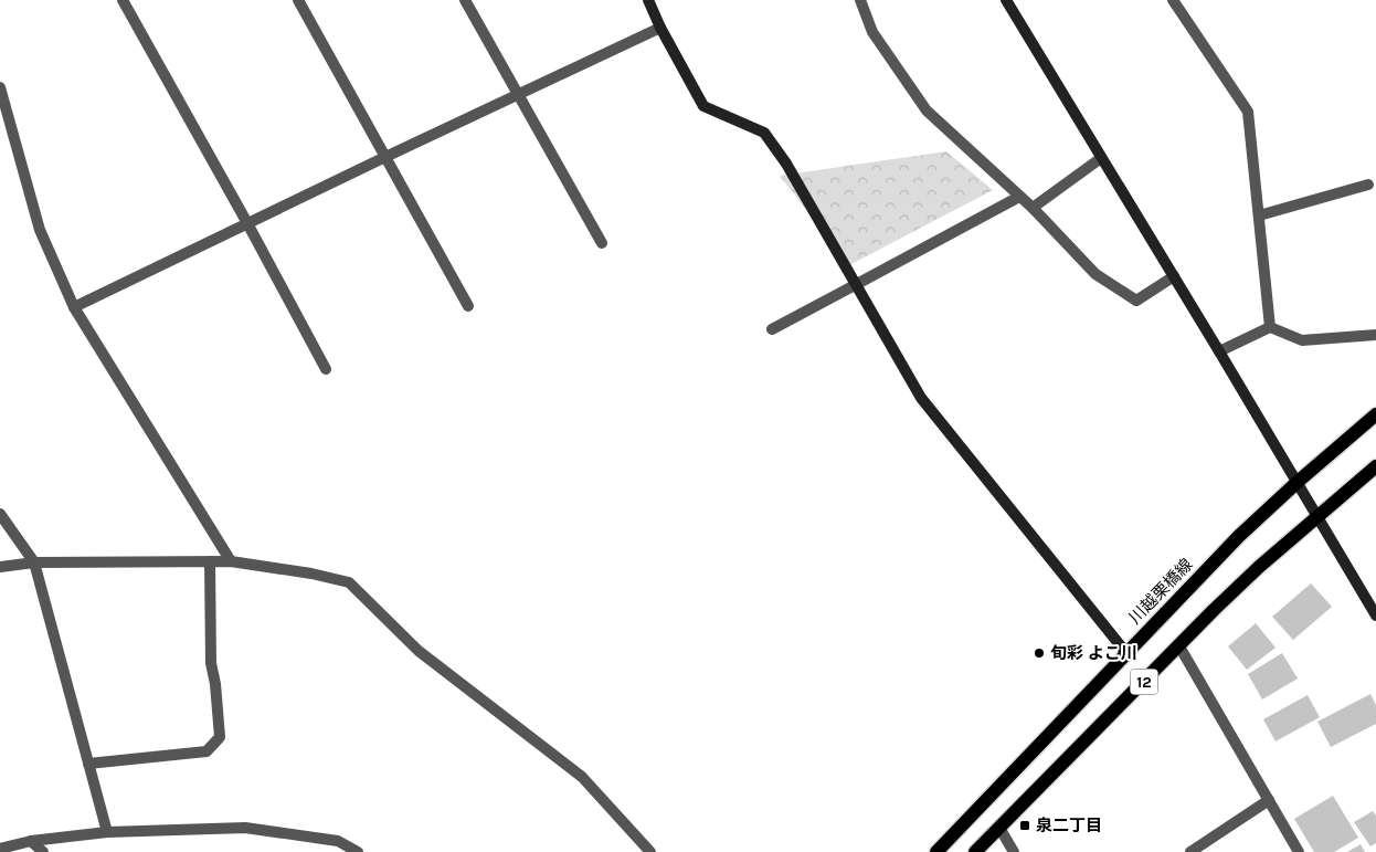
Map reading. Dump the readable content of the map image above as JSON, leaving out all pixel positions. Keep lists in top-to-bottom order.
{
  "streets": {
    "main road": ["川越栗橋線", "12"]
  },
  "places": {
    "other": ["旬彩 よこ川"],
    "transit": ["泉二丁目"]
  }
}
